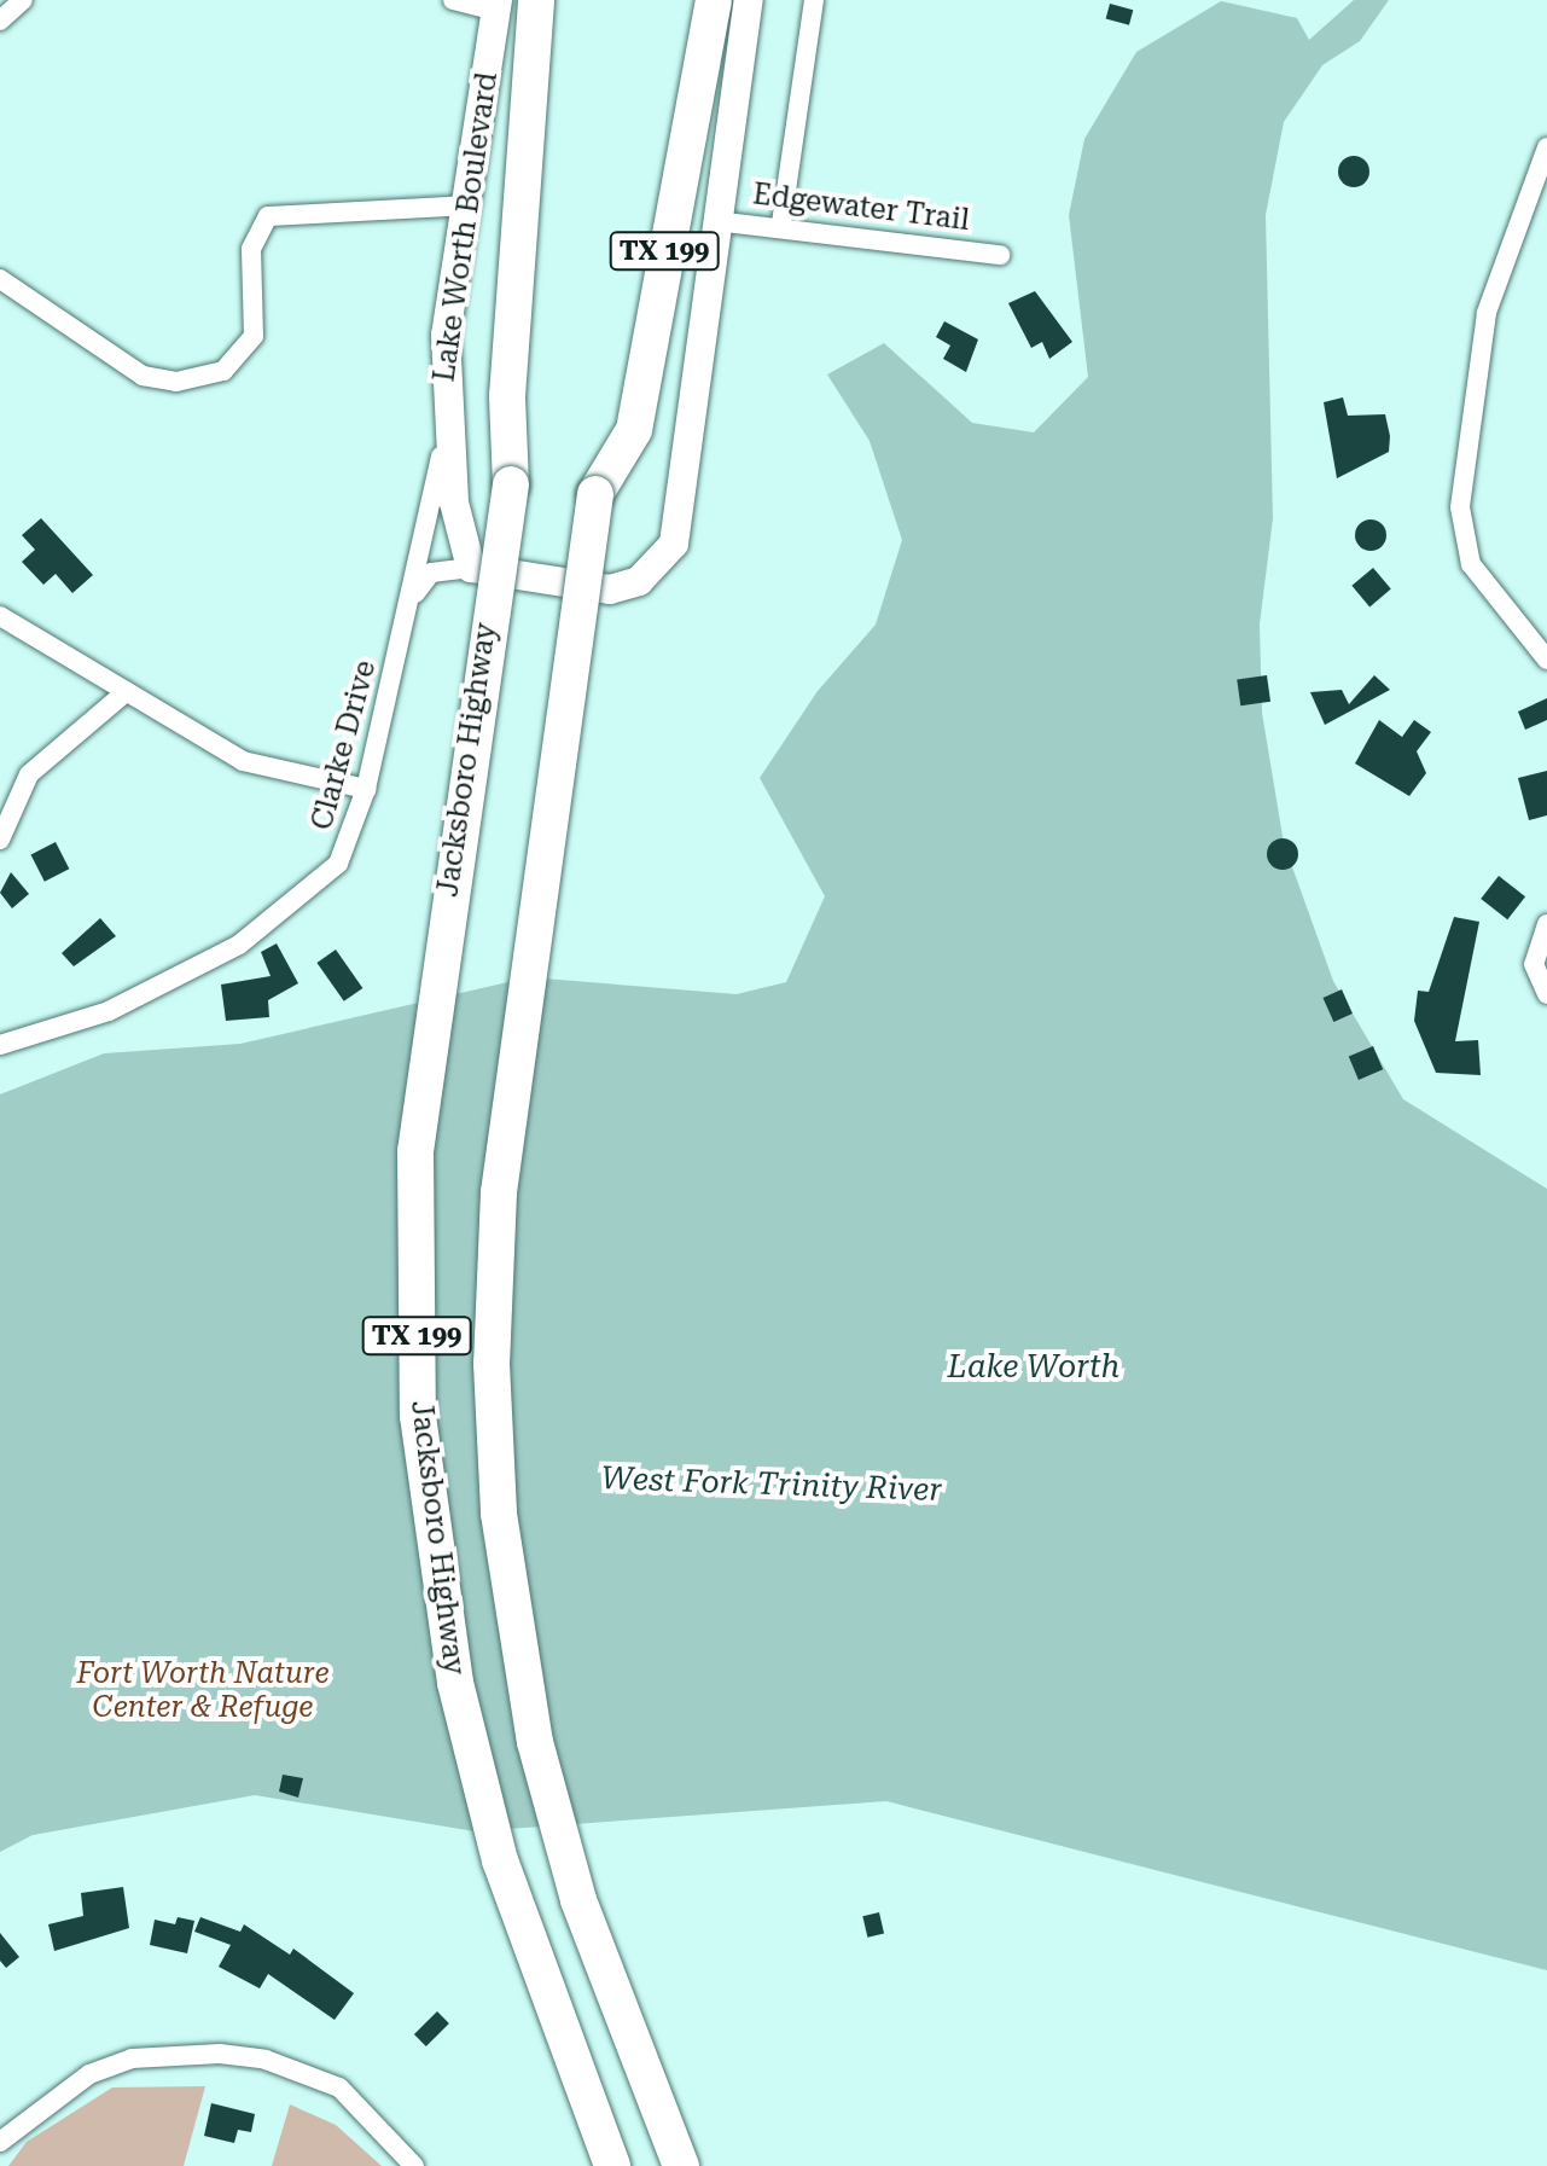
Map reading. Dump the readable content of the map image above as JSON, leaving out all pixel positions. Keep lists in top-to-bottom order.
{
  "streets": {
    "highway": ["TX 199", "Jacksboro Highway"],
    "main road": ["Lake Worth Boulevard"],
    "street": ["Edgewater Trail", "Clarke Drive"]
  },
  "crossings": [
    ["Edgewater Trail", "TX 199"],
    ["Lake Worth Boulevard", "TX 199"],
    ["Lake Worth Boulevard", "Clarke Drive"]
  ],
  "water": ["Lake Worth", "West Fork Trinity River"],
  "parks": ["Fort Worth Nature Center & Refuge"]
}
